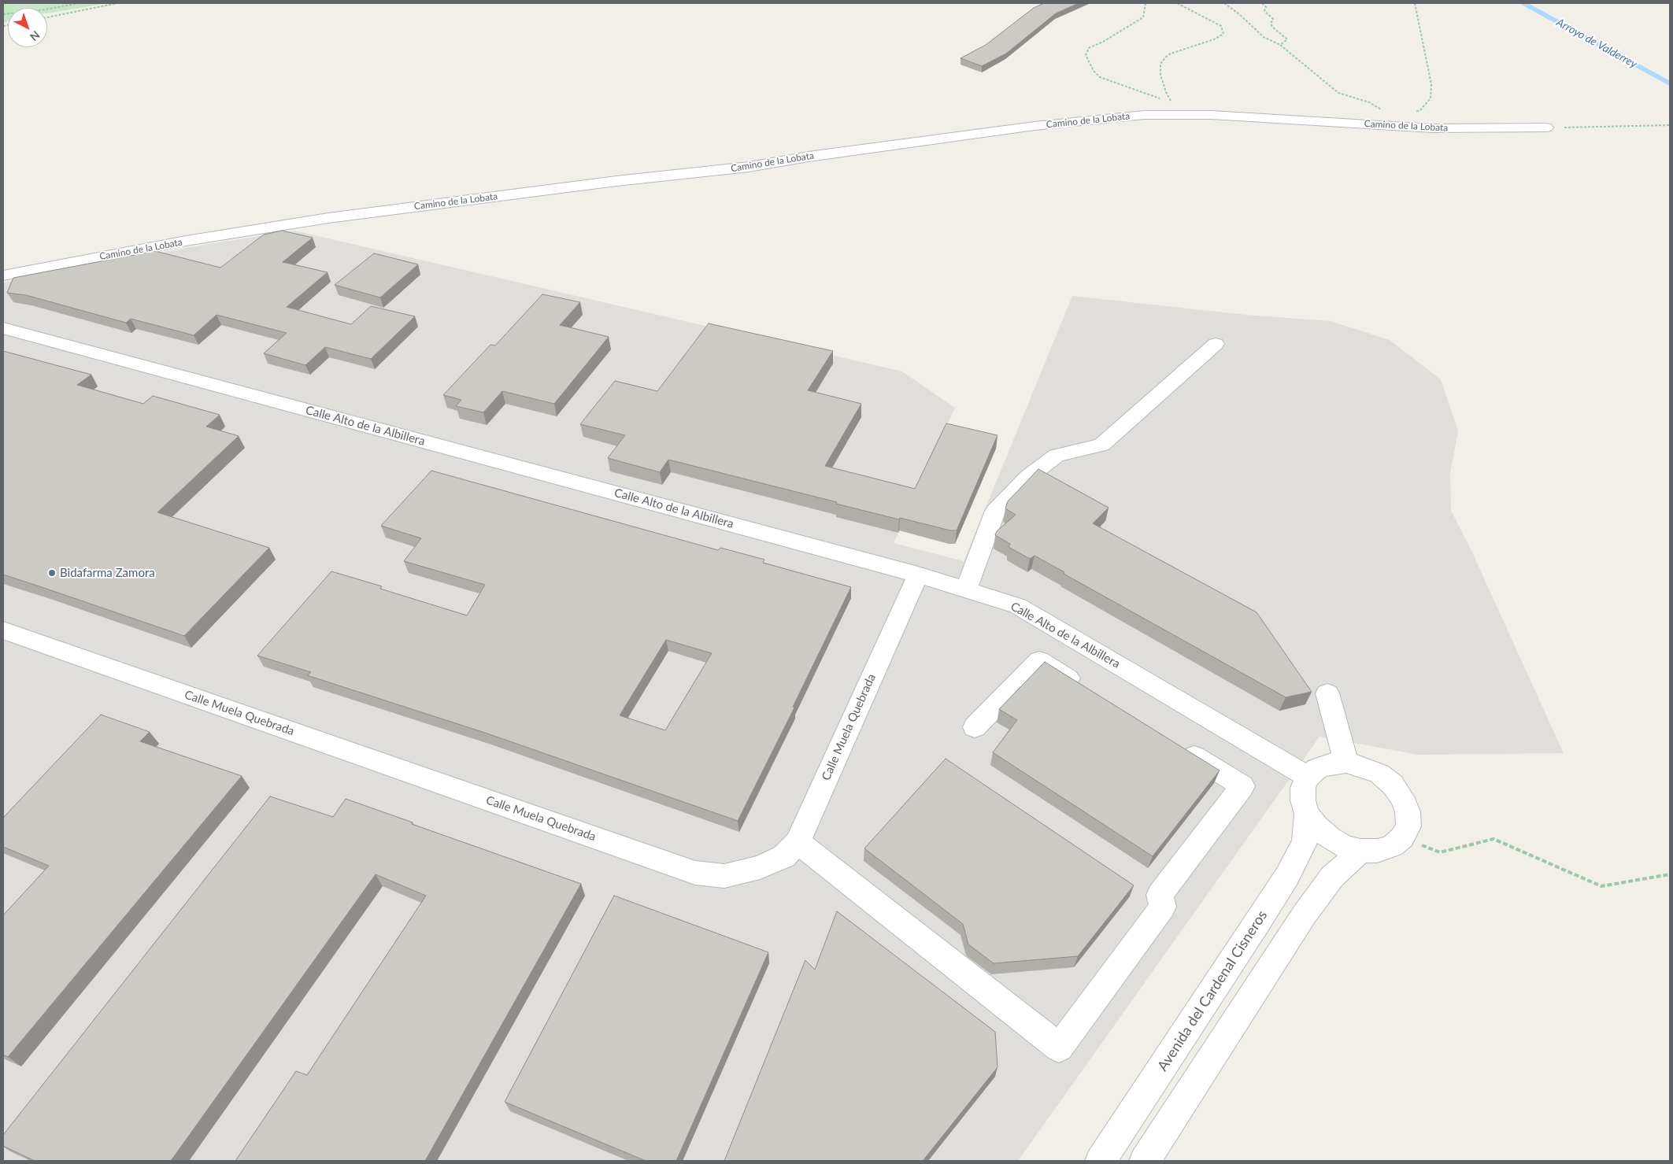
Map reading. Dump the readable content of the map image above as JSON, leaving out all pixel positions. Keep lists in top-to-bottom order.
{
  "streets": {
    "street": [
      "Camino de la Lobata",
      "Calle Alto de la Albillera",
      "Calle Muela Quebrada",
      "Avenida del Cardenal Cisneros"
    ]
  },
  "crossings": [
    ["Calle Alto de la Albillera", "Calle Muela Quebrada"],
    ["Calle Alto de la Albillera", "Avenida del Cardenal Cisneros"]
  ],
  "water": ["Arroyo de Valderrey"],
  "places": ["Bidafarma Zamora"],
  "north": "bottom right"
}
